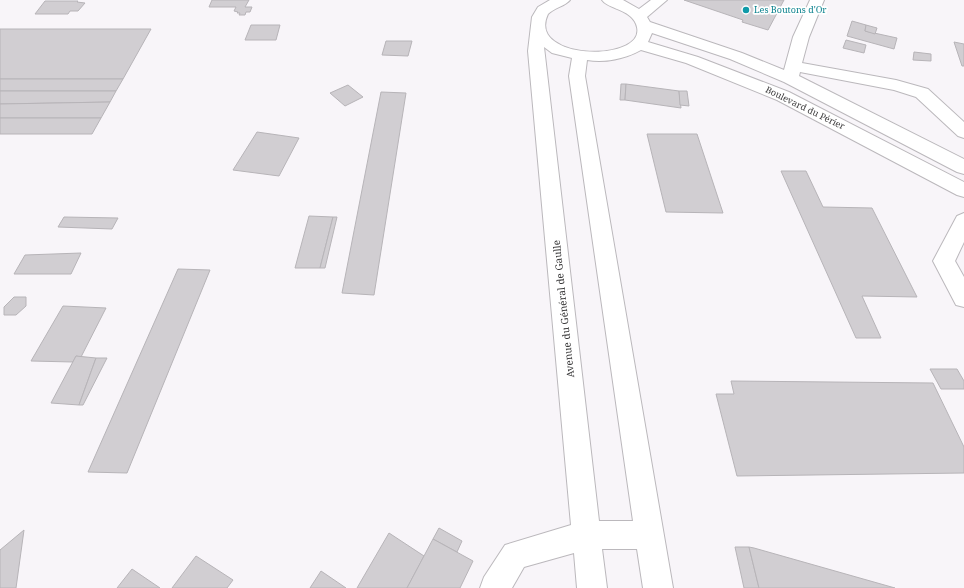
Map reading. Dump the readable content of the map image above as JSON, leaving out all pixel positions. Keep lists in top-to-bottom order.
{
  "streets": {
    "street": ["Boulevard du Périer", "Avenue du Général de Gaulle"]
  },
  "places": ["Les Boutons d'Or"]
}
